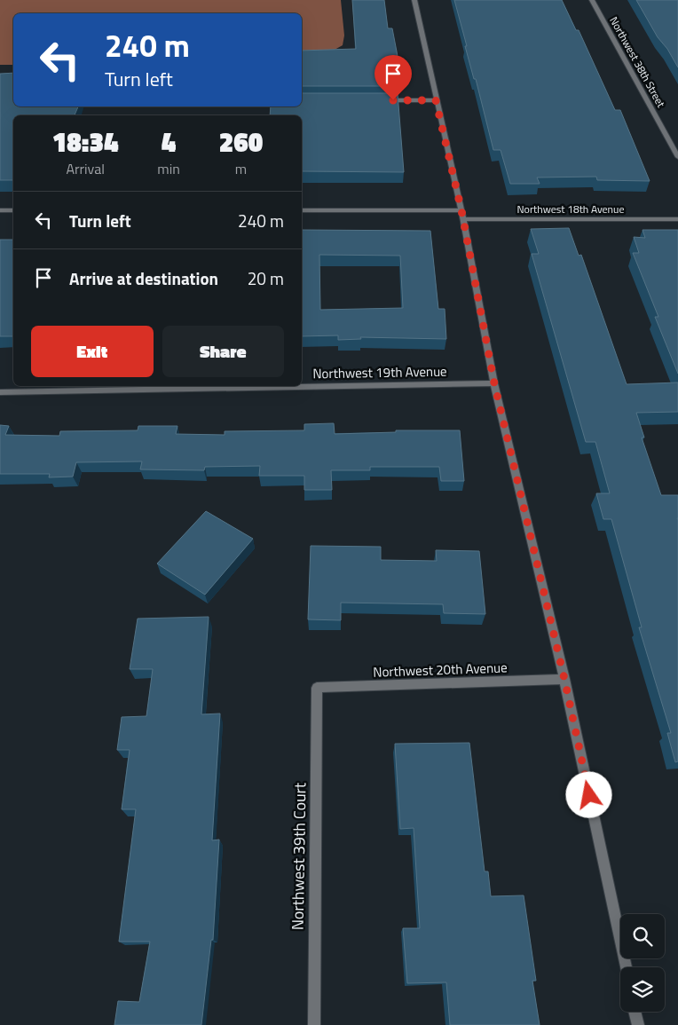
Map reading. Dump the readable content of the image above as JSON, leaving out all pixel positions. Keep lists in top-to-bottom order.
{
  "streets": {
    "street": [
      "Northwest 38th Street",
      "Northwest 18th Avenue",
      "Northwest 19th Avenue",
      "Northwest 20th Avenue",
      "Northwest 39th Court"
    ]
  },
  "crossings": [
    ["Northwest 20th Avenue", "Northwest 39th Court"]
  ],
  "page": {
    "turn": ["240 m", "Turn left"],
    "eta": [
      "18:34",
      "Arrival",
      "4",
      "min",
      "260",
      "m"
    ],
    "list": [
      {
        "name": "Turn left",
        "value": "240 m"
      },
      {
        "name": "Arrive at destination",
        "value": "20 m"
      }
    ],
    "buttons": ["Exit", "Share"]
  }
}
